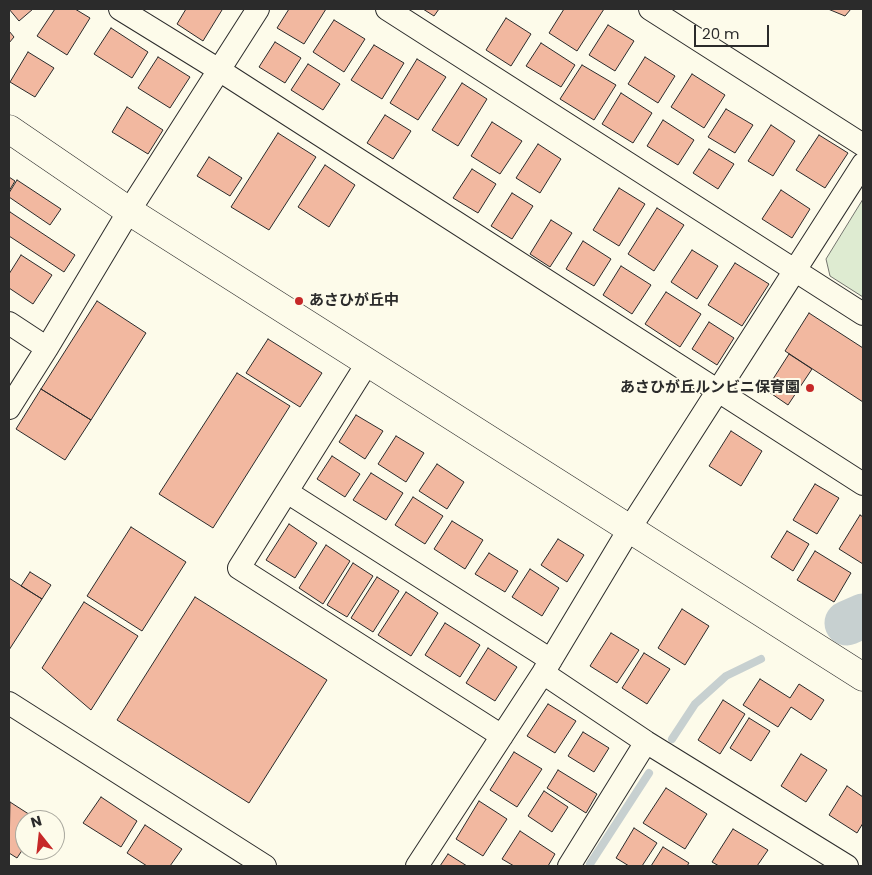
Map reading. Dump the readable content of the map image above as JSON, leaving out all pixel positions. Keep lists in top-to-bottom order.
{
  "places": ["あさひが丘中", "あさひが丘ルンビニ保育園"],
  "scale_bar": "20 m",
  "north": "top"
}
